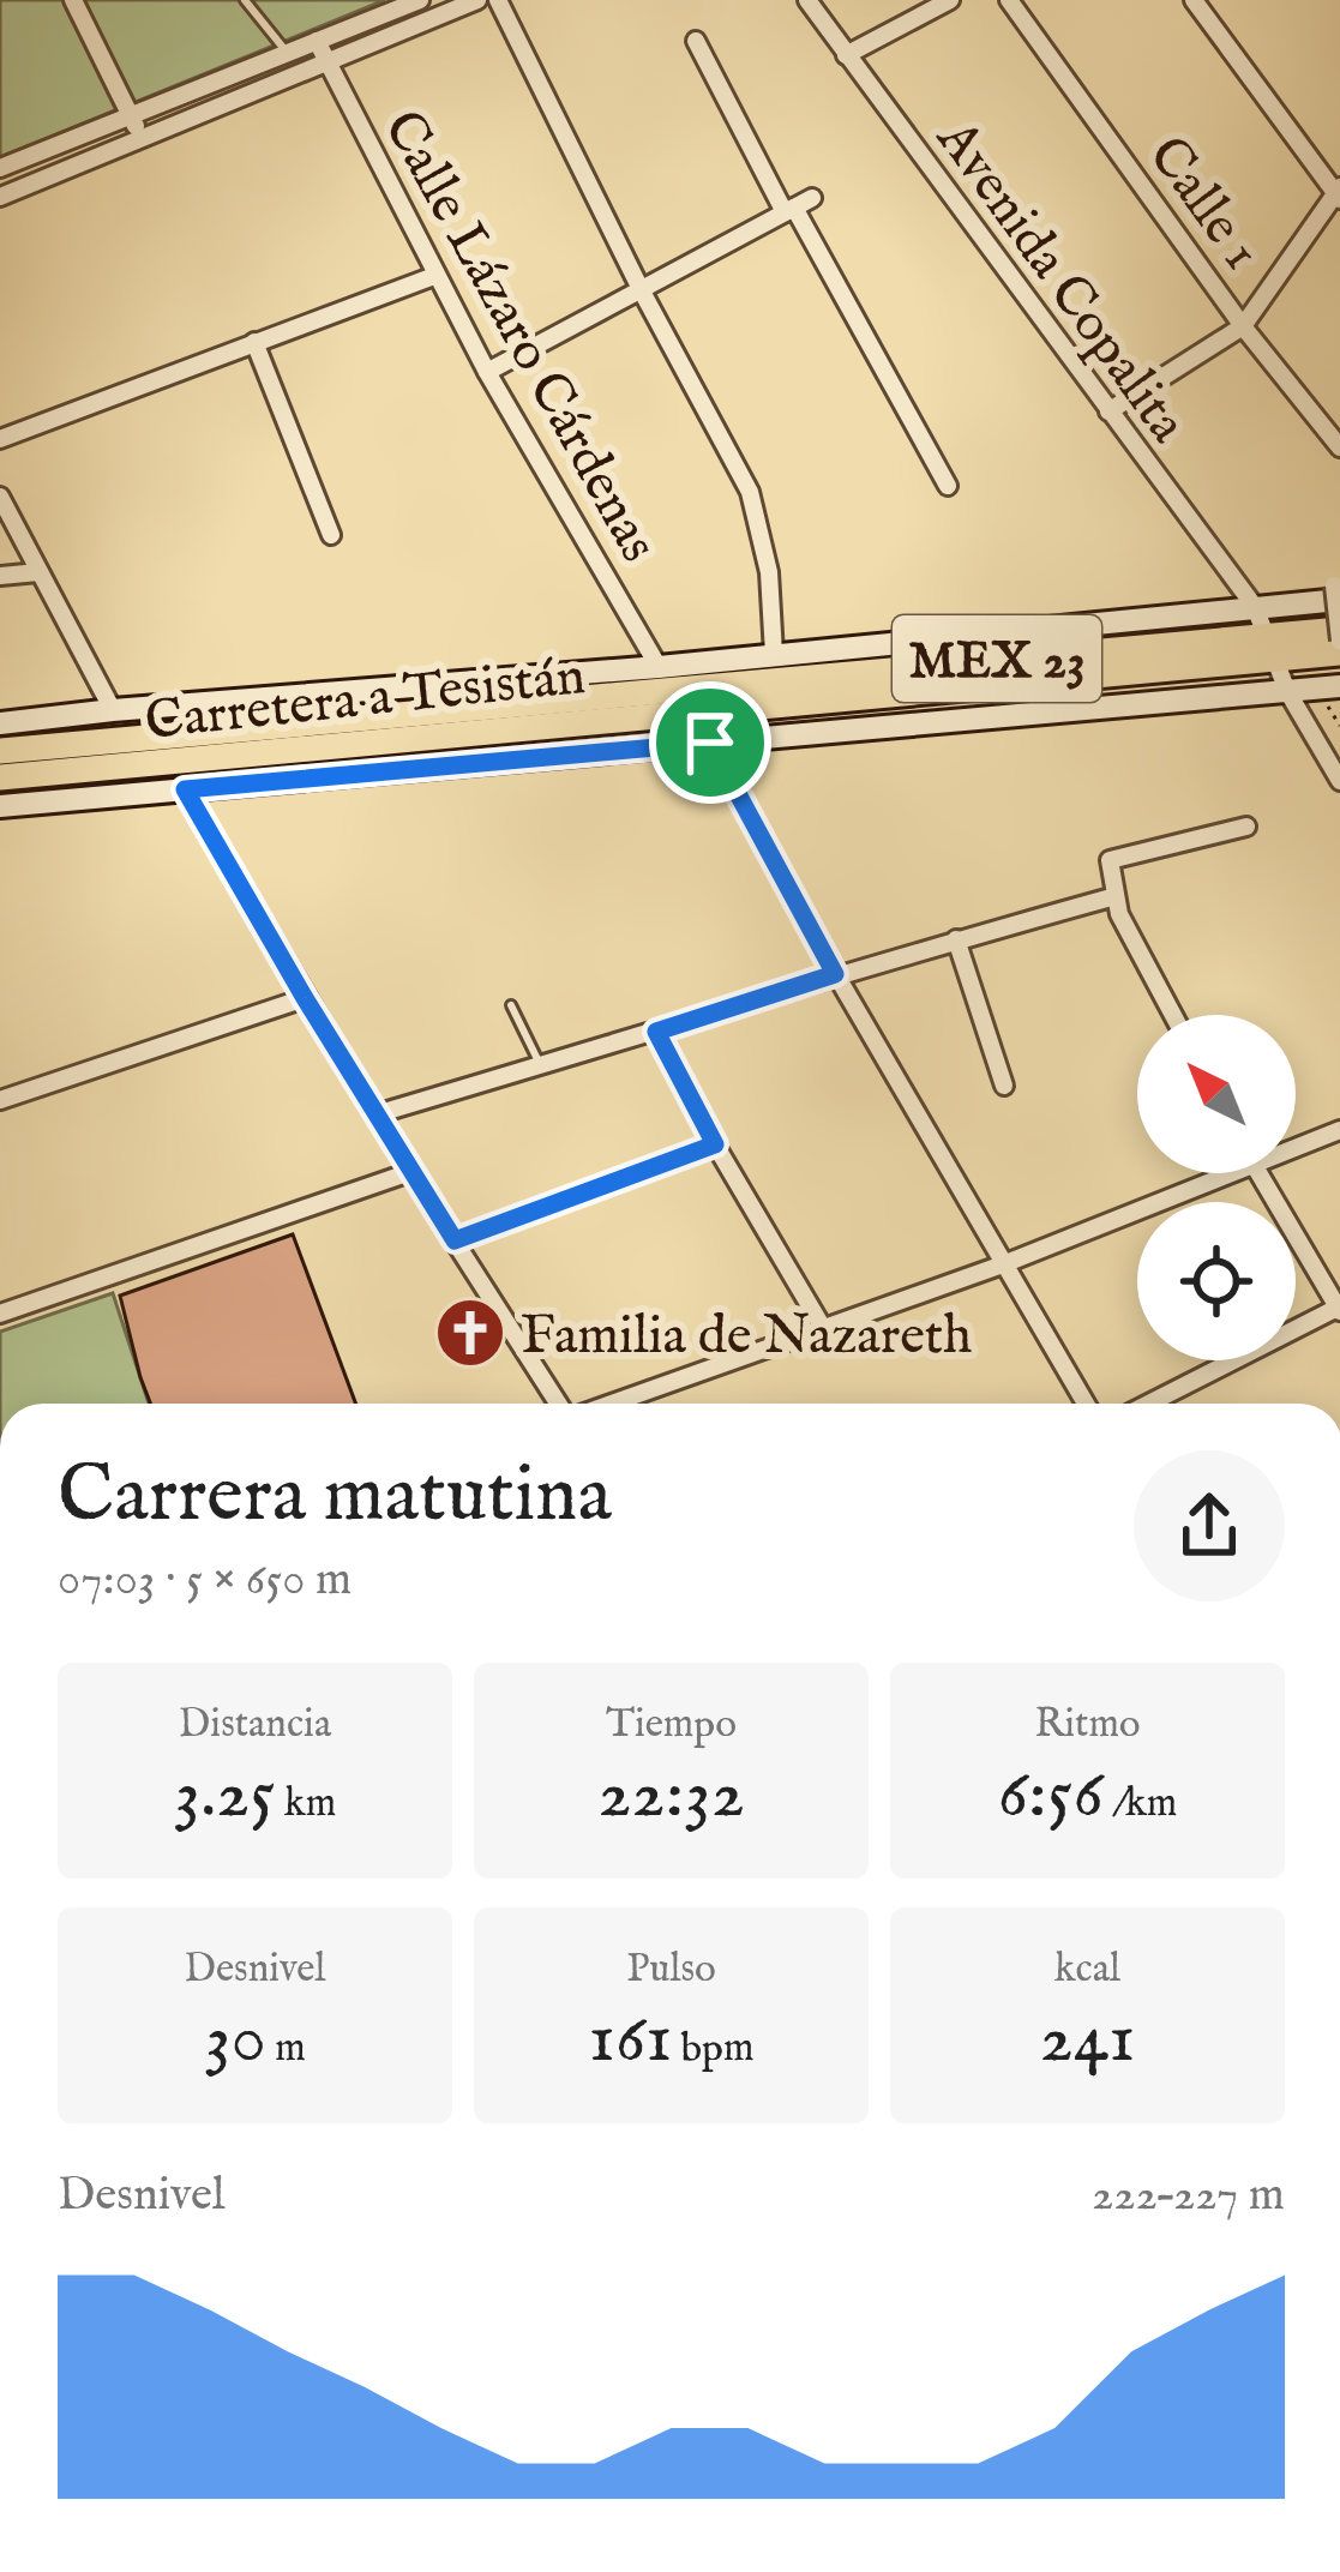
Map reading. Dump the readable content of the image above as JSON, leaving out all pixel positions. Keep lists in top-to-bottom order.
{
  "streets": {
    "main road": ["MEX 23", "Carretera a Tesistán"],
    "street": ["Calle 1", "Avenida Copalita", "Calle Lázaro Cárdenas"]
  },
  "crossings": [
    ["Avenida Copalita", "Carretera a Tesistán"]
  ],
  "places": {
    "church": ["Familia de Nazareth"]
  },
  "north": "top left",
  "page": {
    "heading": ["Carrera matutina", "07:03 · 5 × 650 m"],
    "stats": [
      ["Distancia", "3.25 km"],
      ["Tiempo", "22:32"],
      ["Ritmo", "6:56 /km"],
      ["Desnivel", "30 m"],
      ["Pulso", "161 bpm"],
      ["kcal", "241"]
    ],
    "chart": ["Desnivel", "222–227 m"]
  }
}
